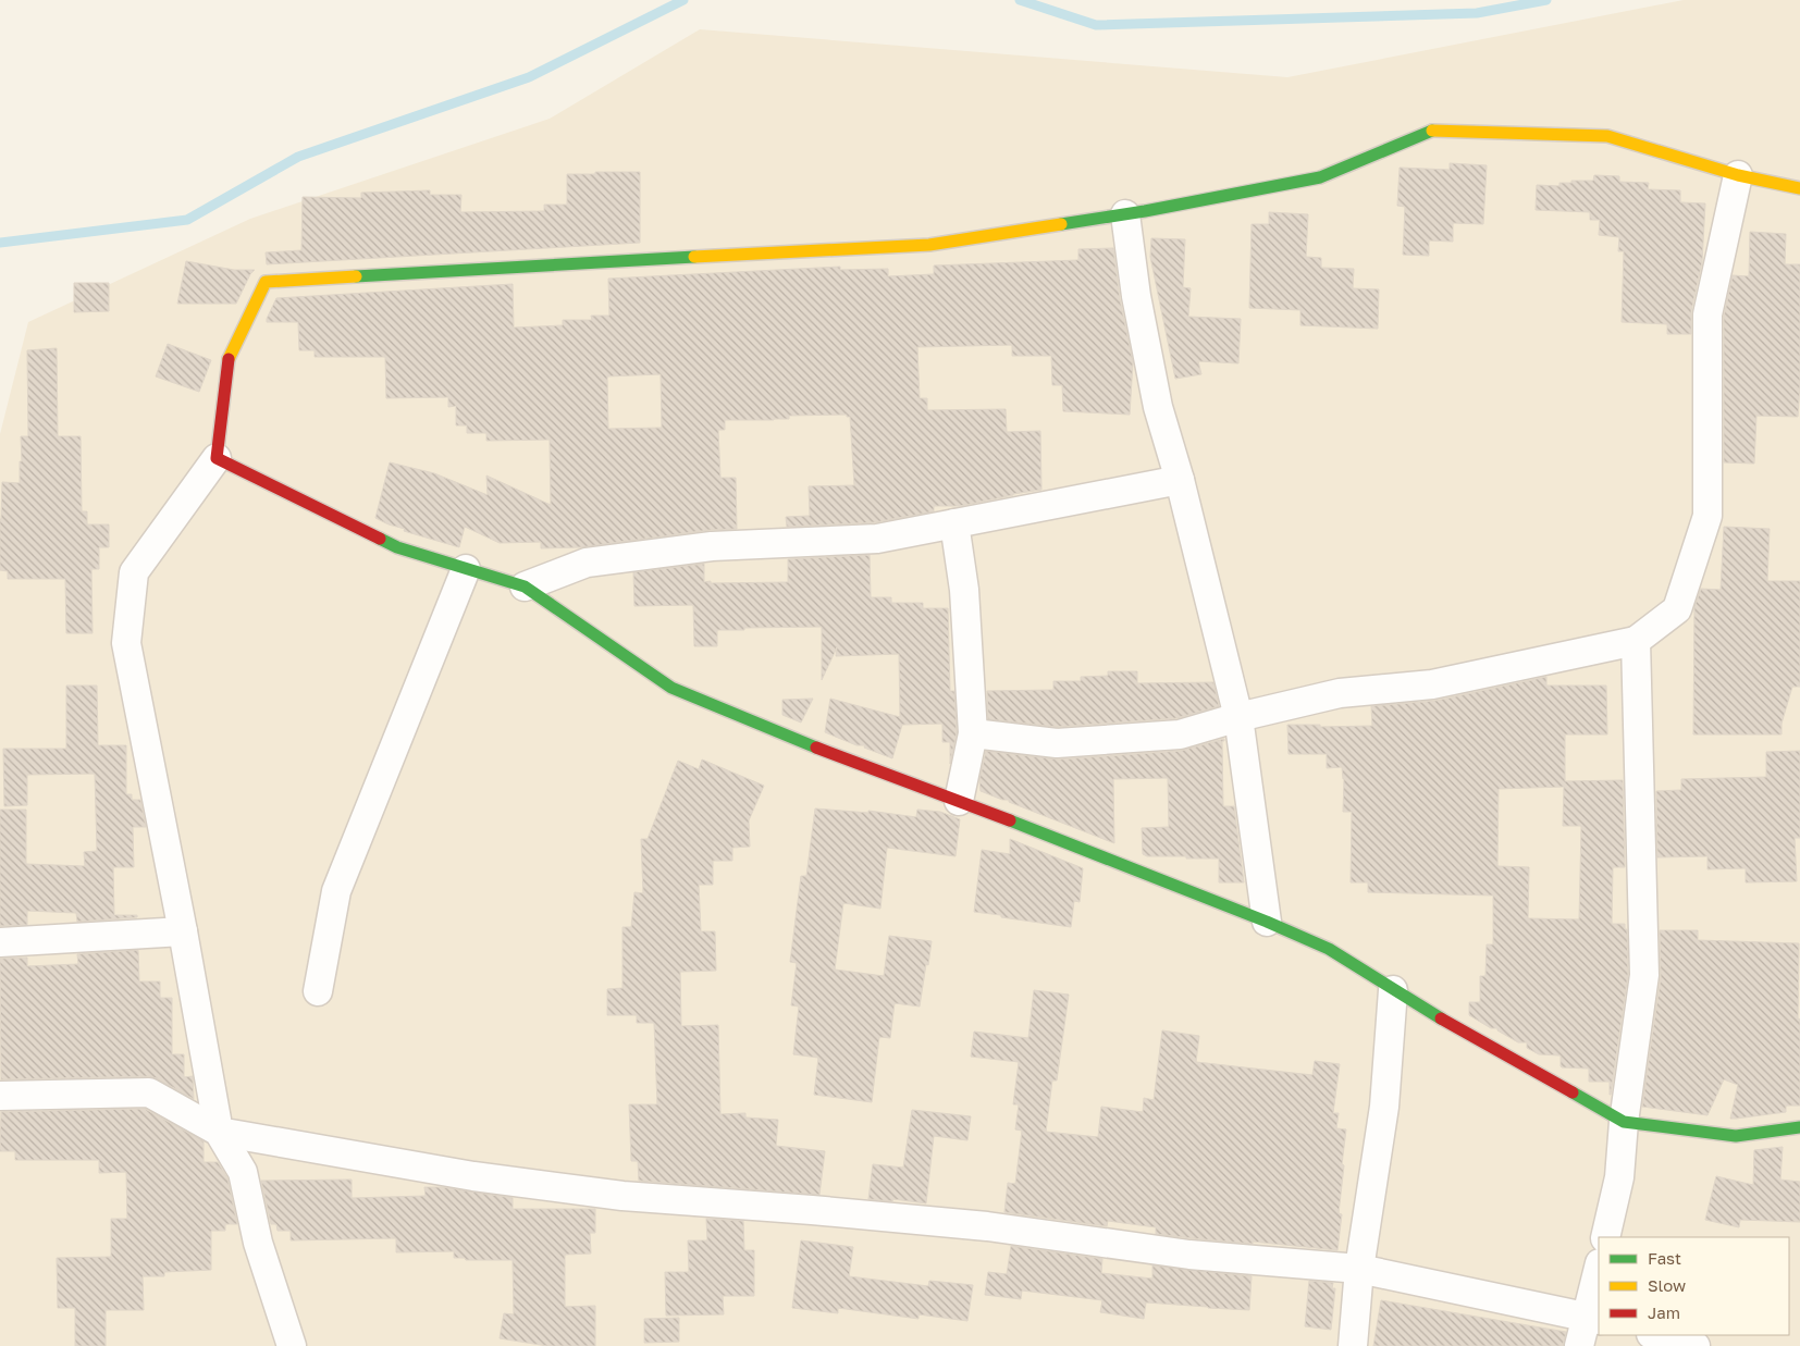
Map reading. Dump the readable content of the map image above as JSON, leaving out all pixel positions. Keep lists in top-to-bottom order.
{
  "legend": ["Fast", "Slow", "Jam"]
}
